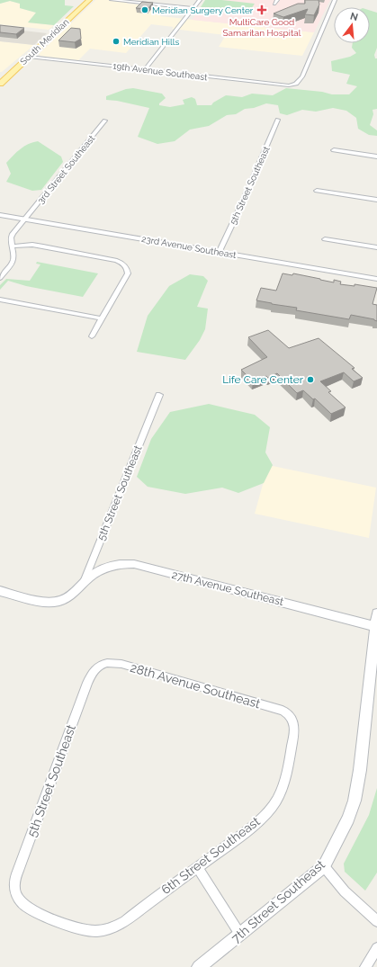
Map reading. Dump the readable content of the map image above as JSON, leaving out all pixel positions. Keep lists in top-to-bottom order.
{
  "streets": {
    "main road": ["South Meridian"],
    "street": [
      "19th Avenue Southeast",
      "3rd Street Southeast",
      "5th Street Southeast",
      "23rd Avenue Southeast",
      "27th Avenue Southeast",
      "28th Avenue Southeast",
      "6th Street Southeast",
      "7th Street Southeast"
    ]
  },
  "crossings": [
    ["South Meridian", "19th Avenue Southeast"],
    ["3rd Street Southeast", "23rd Avenue Southeast"],
    ["5th Street Southeast", "23rd Avenue Southeast"],
    ["5th Street Southeast", "27th Avenue Southeast"],
    ["5th Street Southeast", "28th Avenue Southeast"],
    ["5th Street Southeast", "6th Street Southeast"],
    ["27th Avenue Southeast", "7th Street Southeast"],
    ["28th Avenue Southeast", "6th Street Southeast"]
  ],
  "places": {
    "other": ["Meridian Surgery Center", "Meridian Hills", "Life Care Center"],
    "health": ["MultiCare Good Samaritan Hospital"]
  },
  "north": "top"
}
